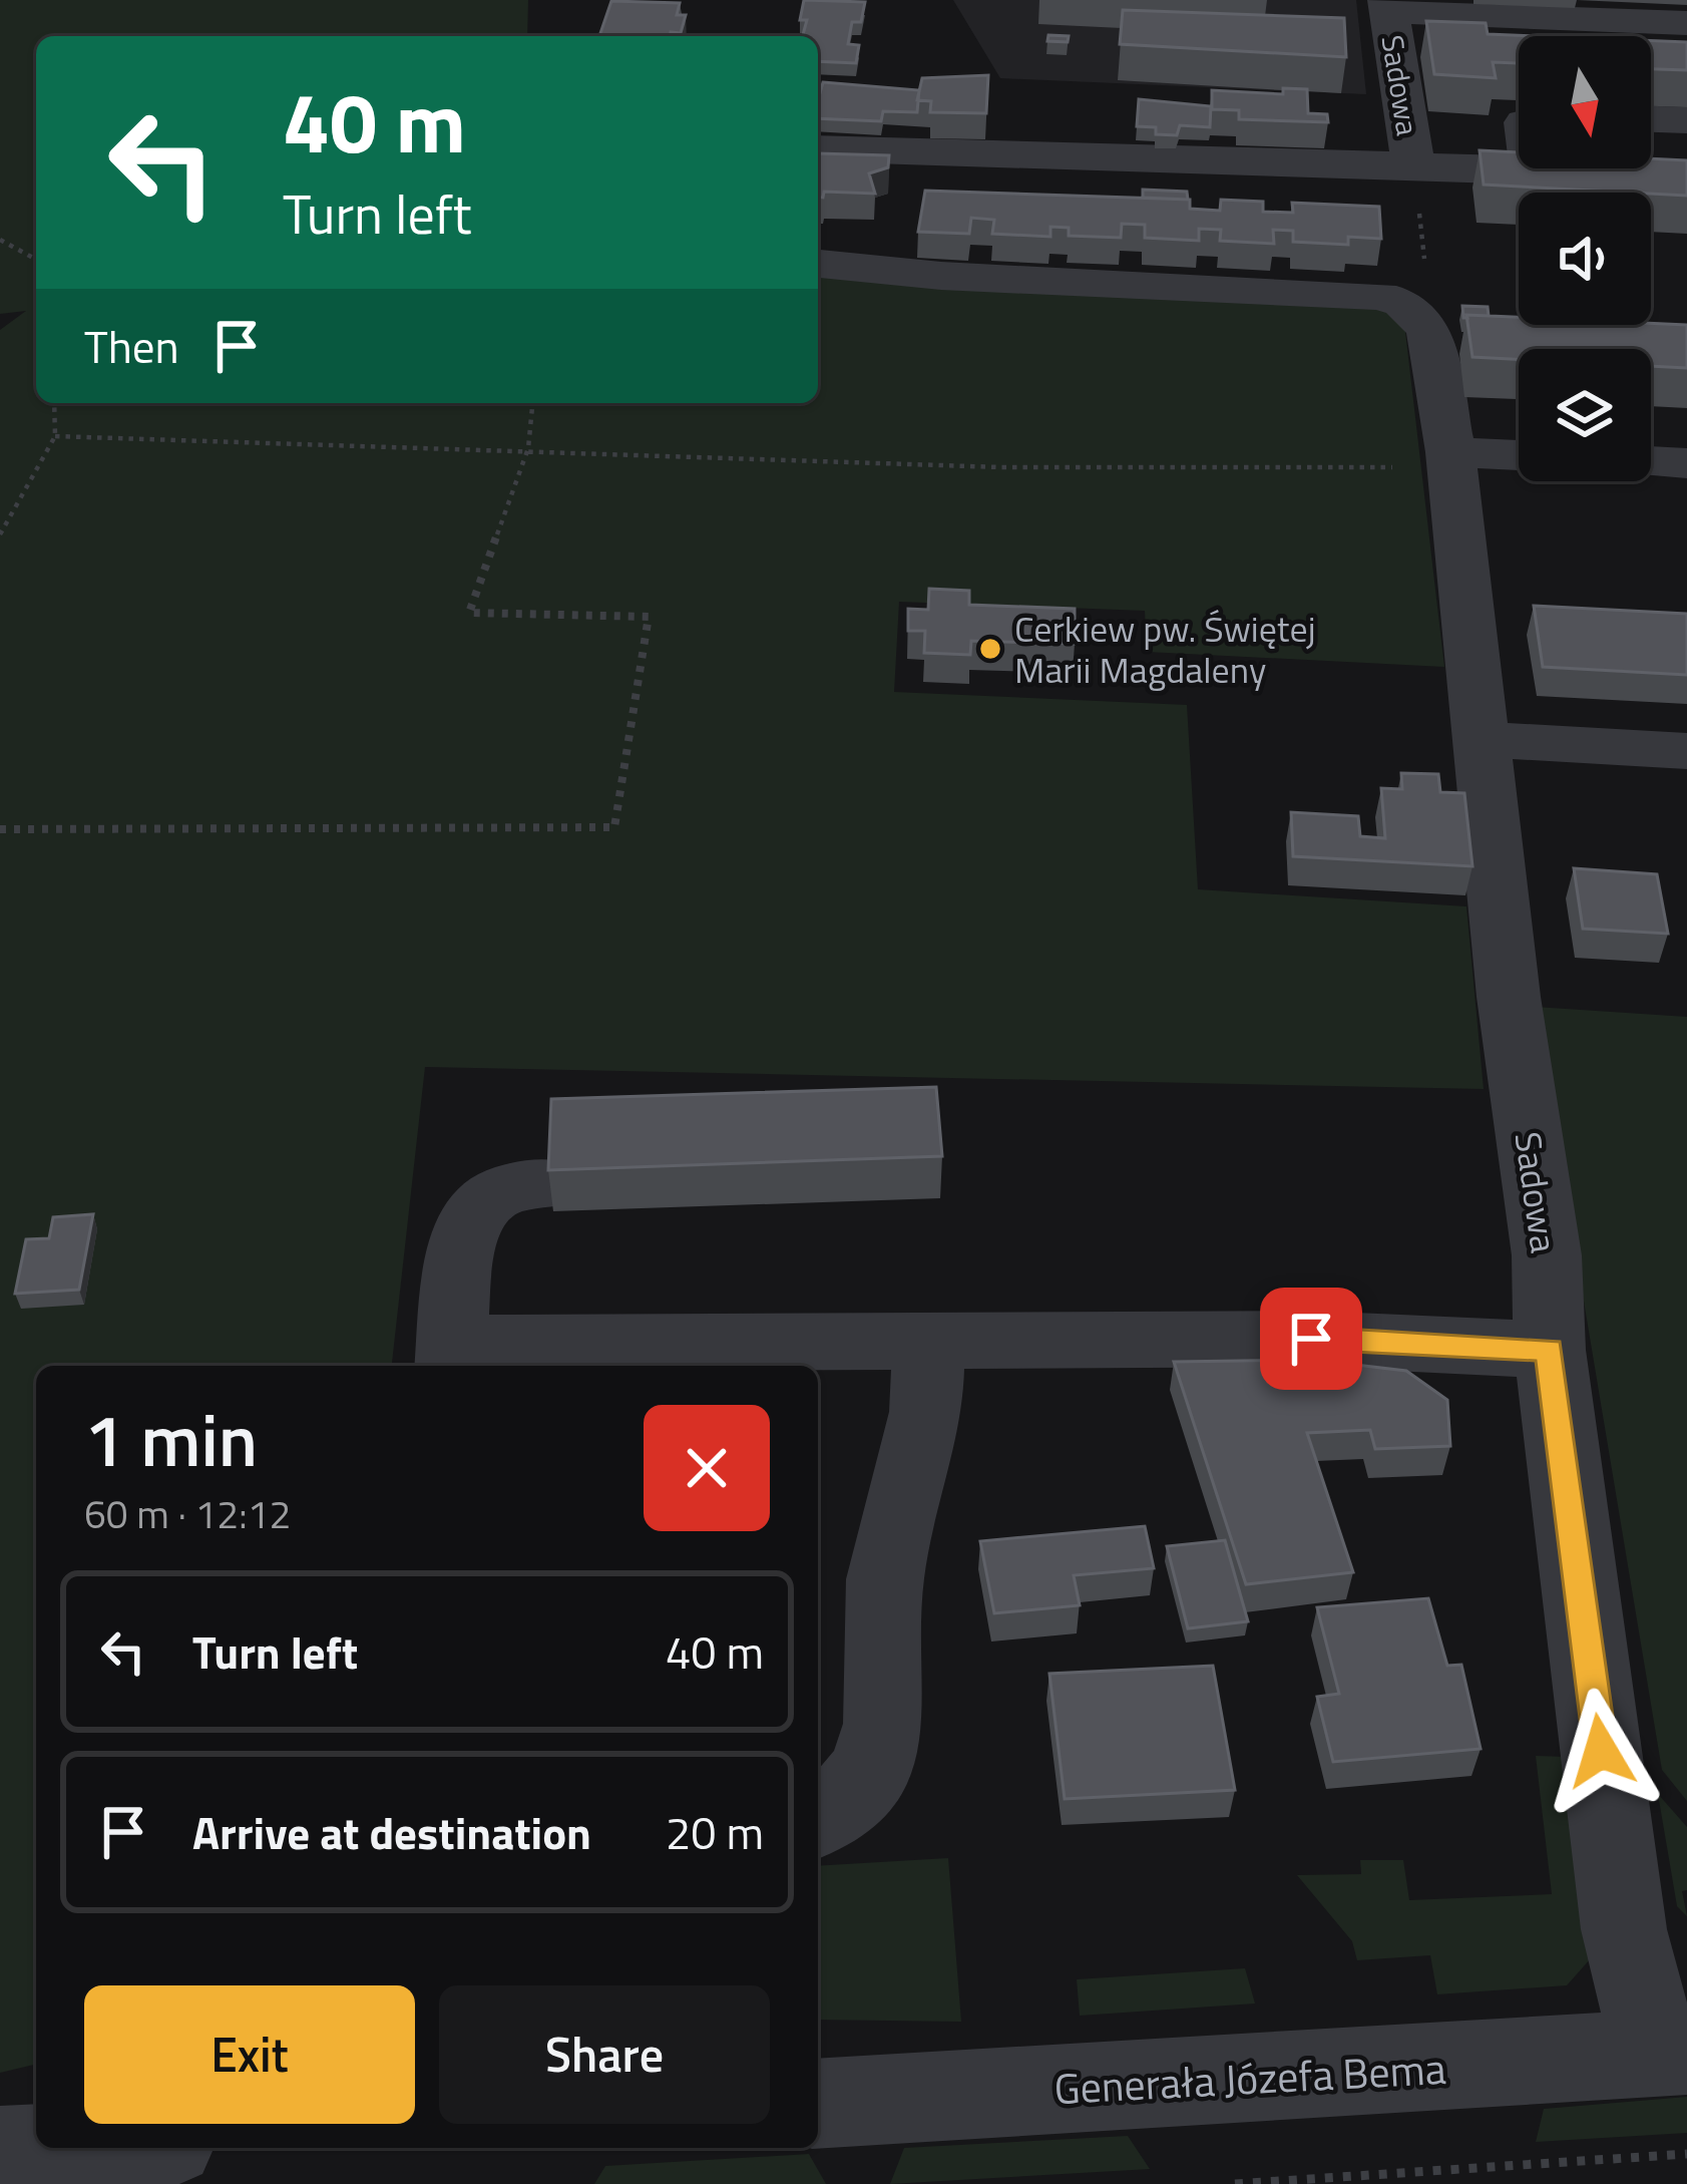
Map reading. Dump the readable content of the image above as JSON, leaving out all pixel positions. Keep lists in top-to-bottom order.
{
  "streets": {
    "street": ["Sadowa", "Generała Józefa Bema"]
  },
  "crossings": [
    ["Sadowa", "Generała Józefa Bema"]
  ],
  "places": ["Cerkiew pw. Świętej Marii Magdaleny"],
  "north": "bottom",
  "page": {
    "turn": ["40 m", "Turn left"],
    "then": "Then",
    "heading": ["1 min", "60 m · 12:12"],
    "list": [
      {
        "name": "Turn left",
        "value": "40 m"
      },
      {
        "name": "Arrive at destination",
        "value": "20 m"
      }
    ],
    "buttons": ["Exit", "Share"]
  }
}
